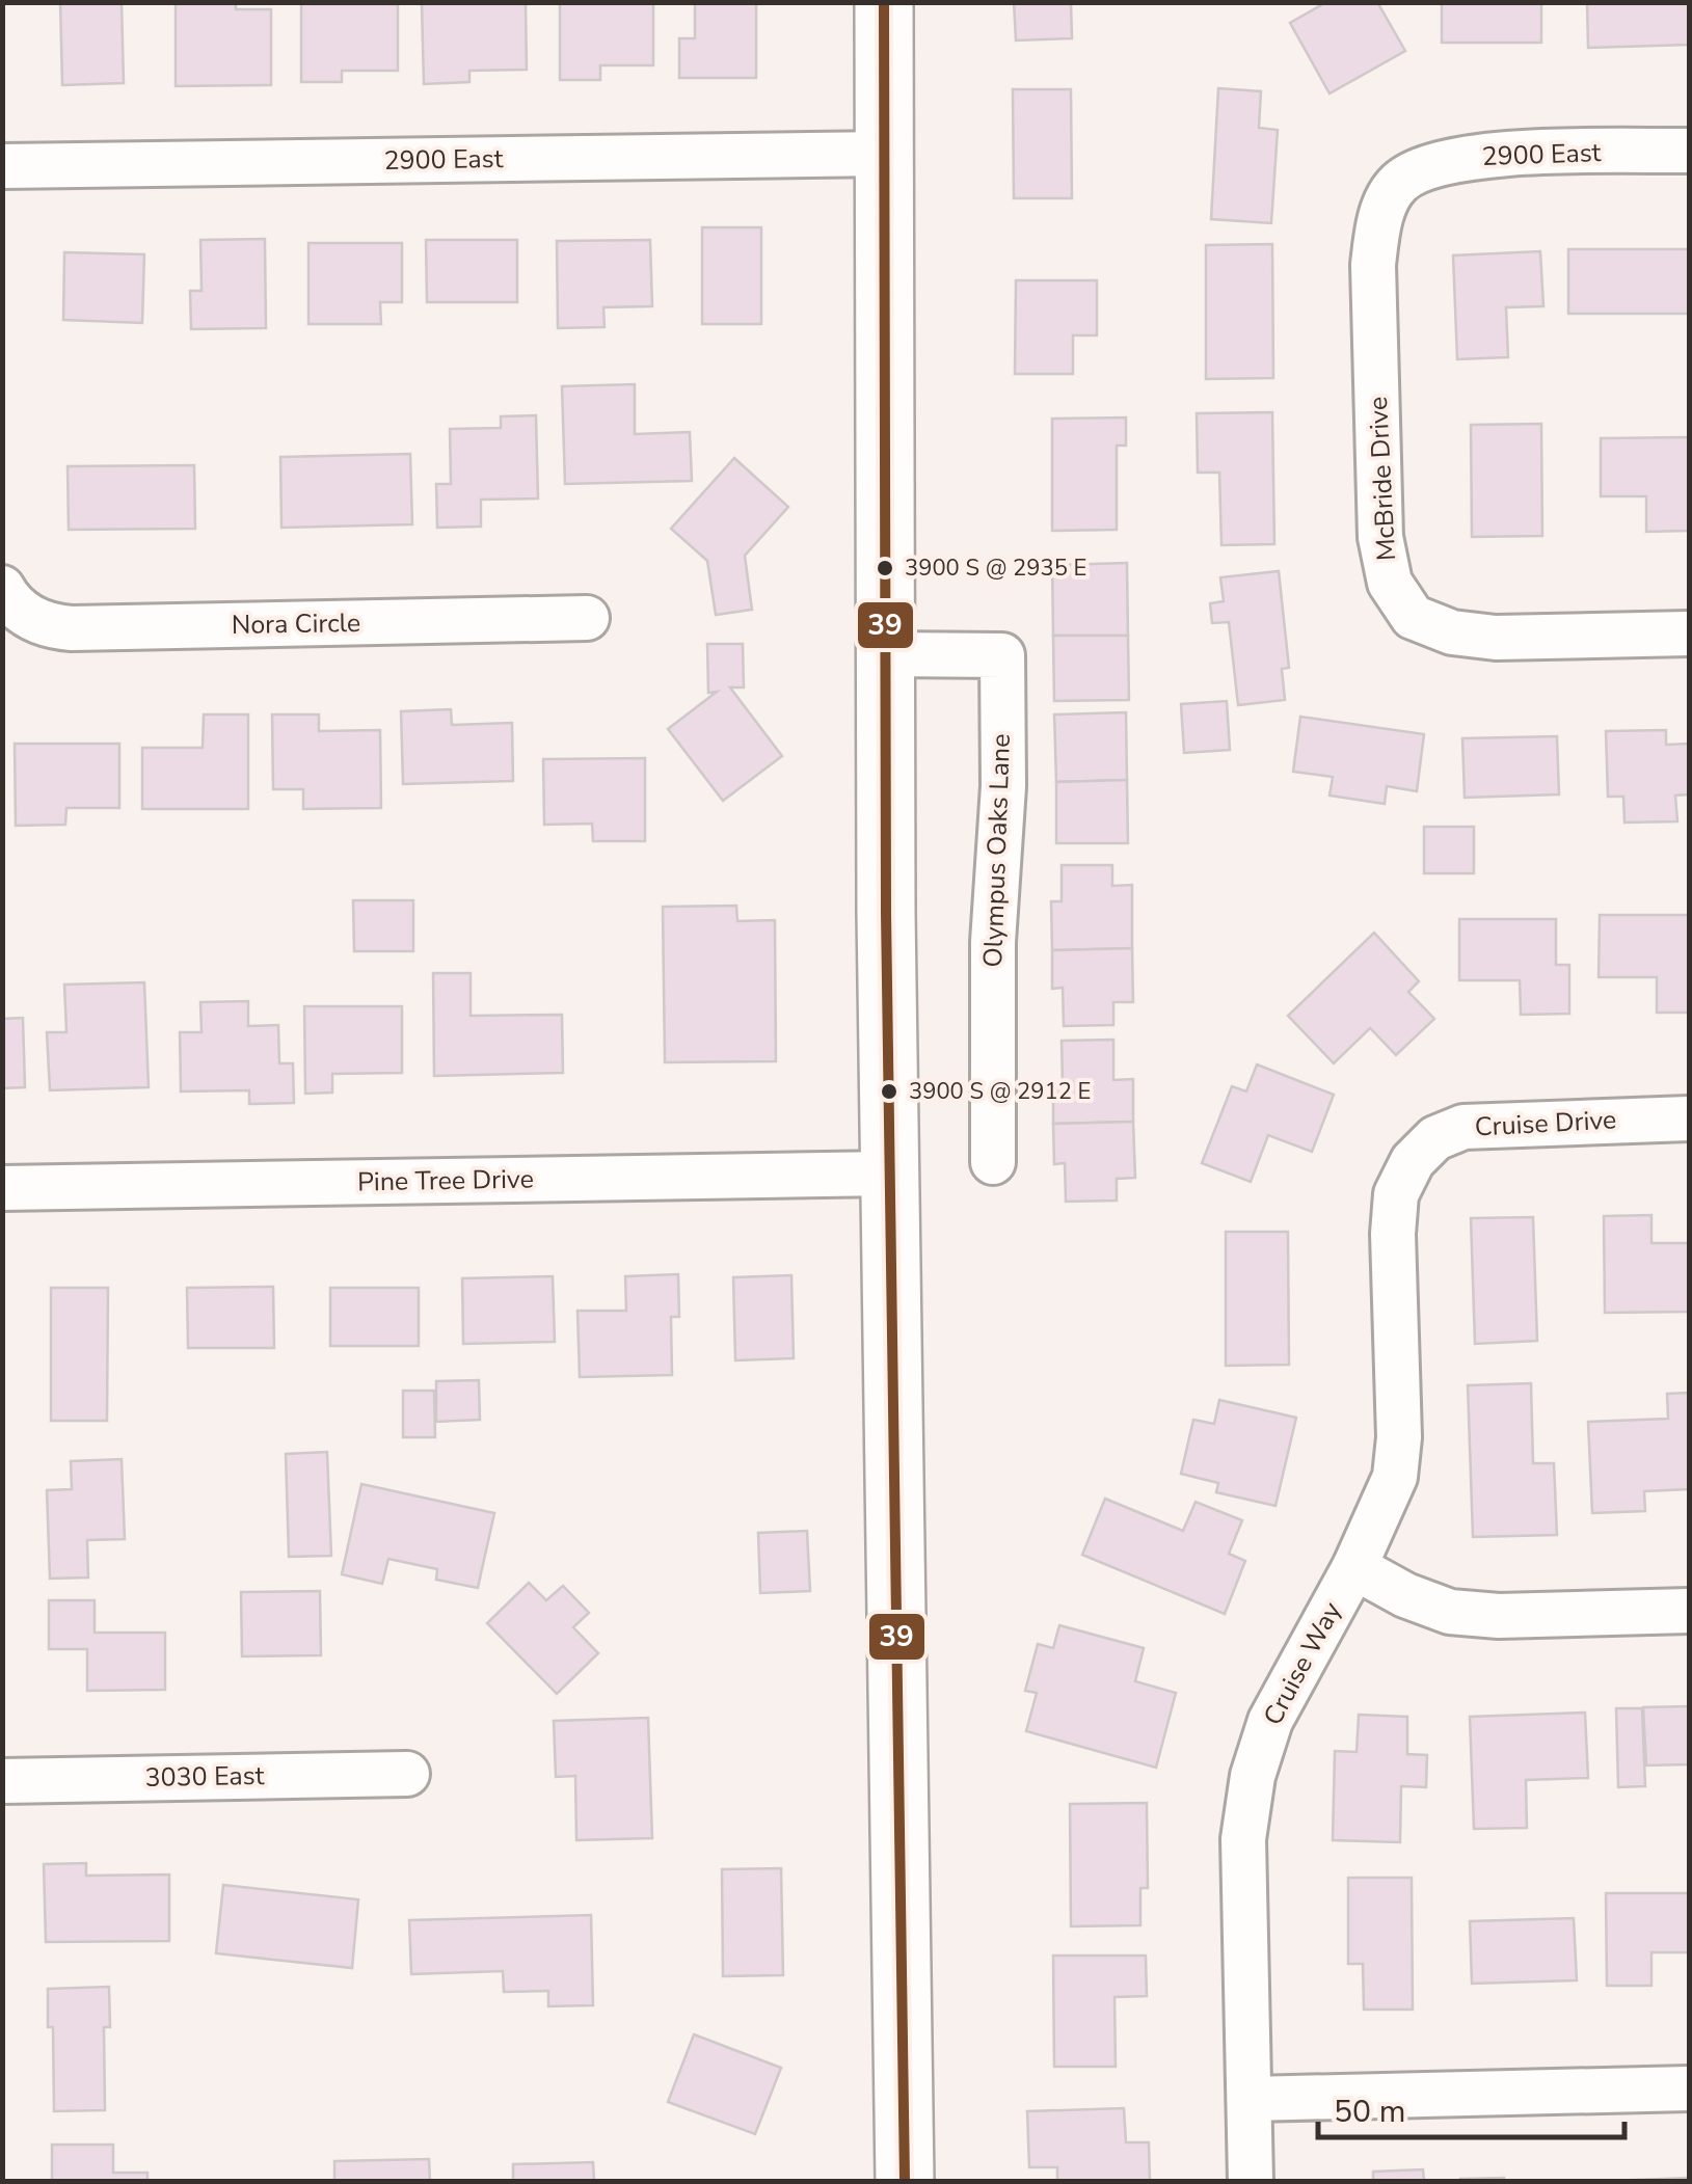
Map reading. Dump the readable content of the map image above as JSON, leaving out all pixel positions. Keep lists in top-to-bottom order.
{
  "streets": {
    "street": [
      "2900 East",
      "McBride Drive",
      "Nora Circle",
      "Olympus Oaks Lane",
      "Cruise Drive",
      "Pine Tree Drive",
      "Cruise Way",
      "3030 East"
    ]
  },
  "crossings": [
    ["2900 East", "McBride Drive"],
    ["Cruise Drive", "Cruise Way"]
  ],
  "places": ["3900 S @ 2935 E", "3900 S @ 2912 E"],
  "lines": ["transit line 39"],
  "scale_bar": "50 m"
}
